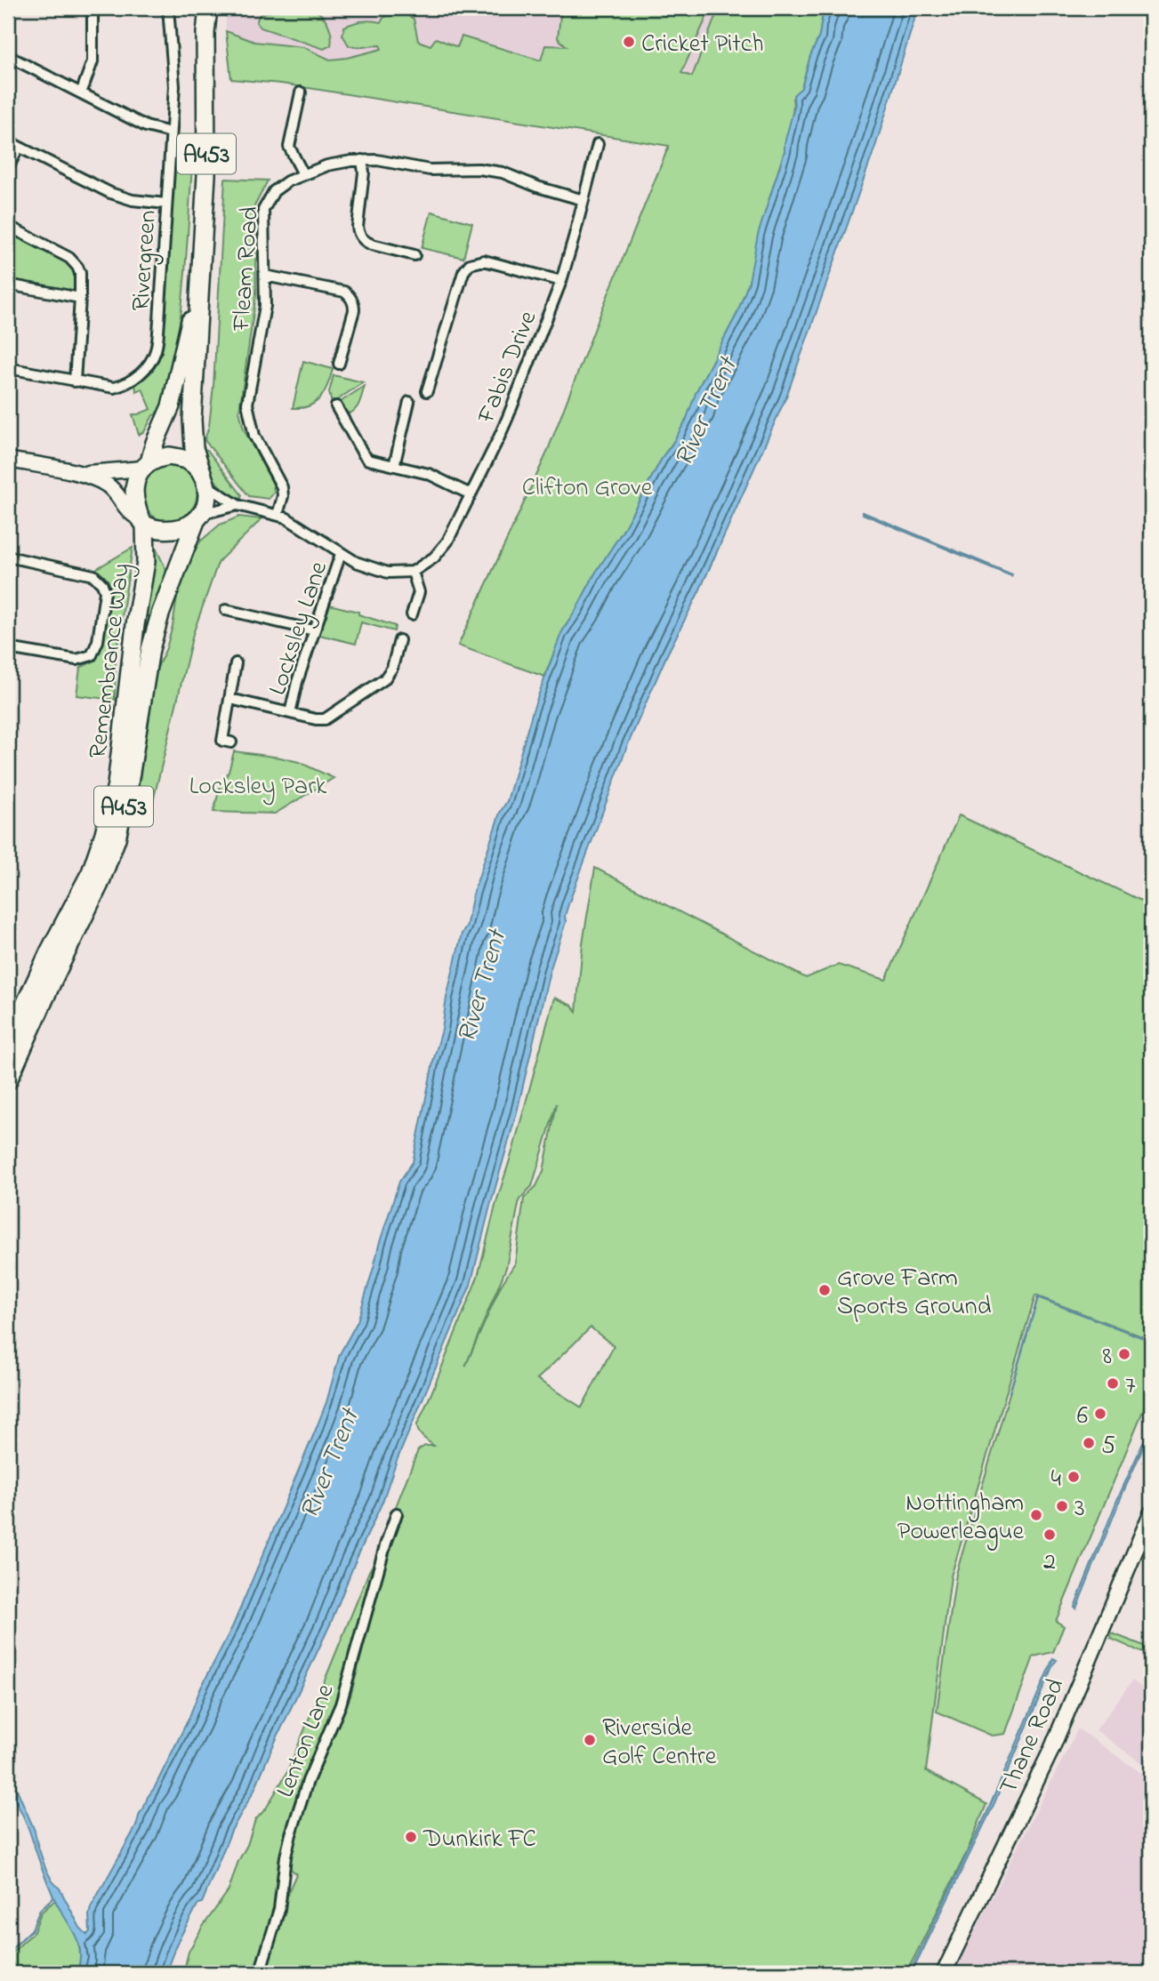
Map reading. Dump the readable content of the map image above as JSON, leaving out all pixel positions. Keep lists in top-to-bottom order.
{
  "streets": {
    "highway": ["A453", "Remembrance Way"],
    "street": [
      "Rivergreen",
      "Fleam Road",
      "Fabis Drive",
      "Locksley Lane",
      "Thane Road",
      "Lenton Lane"
    ]
  },
  "crossings": [
    ["A453", "Remembrance Way"],
    ["Fleam Road", "Fabis Drive"]
  ],
  "water": ["River Trent"],
  "parks": ["Clifton Grove", "Locksley Park"],
  "places": [
    "Cricket Pitch",
    "Grove Farm Sports Ground",
    "8",
    "7",
    "6",
    "5",
    "4",
    "3",
    "Nottingham Powerleague",
    "2",
    "Riverside Golf Centre",
    "Dunkirk FC"
  ]
}
